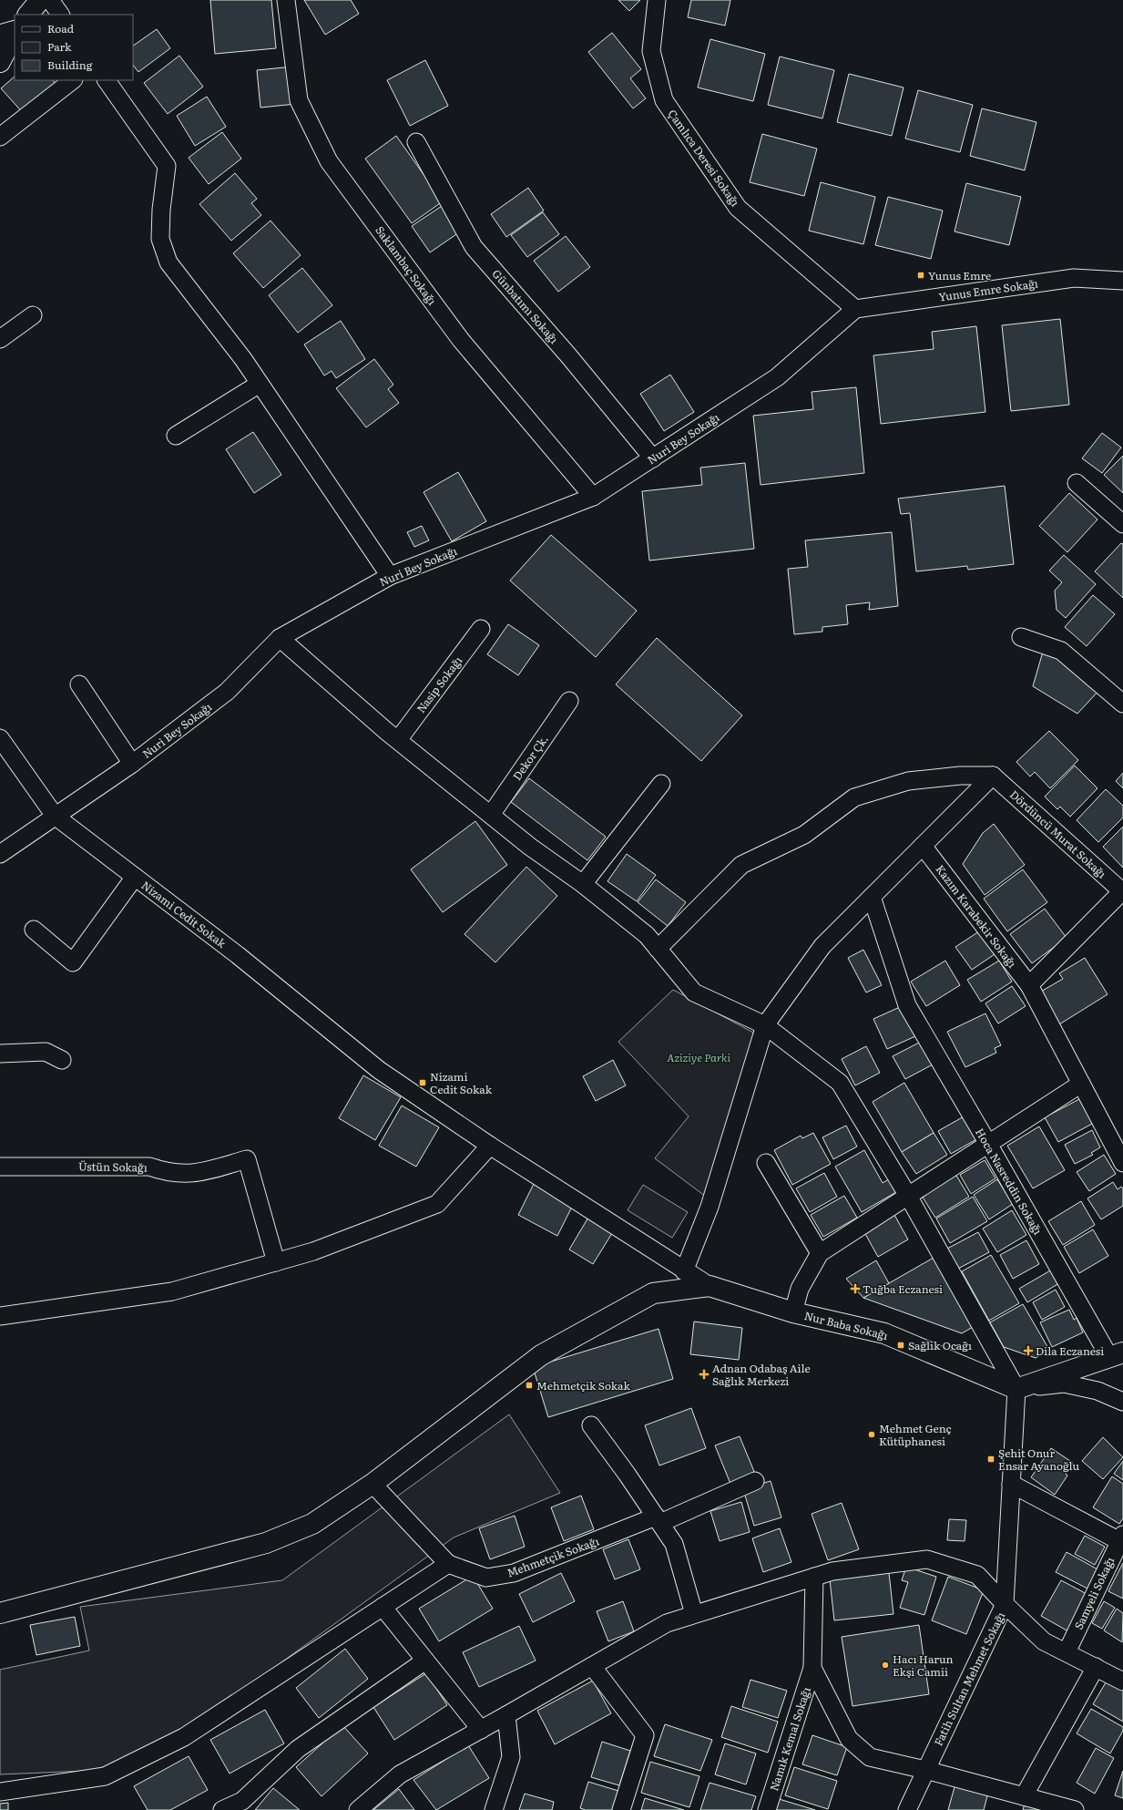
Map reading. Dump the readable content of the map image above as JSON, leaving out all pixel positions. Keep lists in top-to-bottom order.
{
  "streets": {
    "main road": ["Nur Baba Sokağı"],
    "street": [
      "Çamlıca Deresi Sokağı",
      "Saklambaç Sokağı",
      "Yunus Emre Sokağı",
      "Günbatımı Sokağı",
      "Nuri Bey Sokağı",
      "Nasip Sokağı",
      "Dekor Çk.",
      "Dördüncü Murat Sokağı",
      "Nizami Cedit Sokak",
      "Kazım Karabekir Sokağı",
      "Üstün Sokağı",
      "Hoca Nasreddin Sokağı",
      "Mehmetçik Sokağı",
      "Samyeli Sokağı",
      "Fatih Sultan Mehmet Sokağı",
      "Namık Kemal Sokağı"
    ]
  },
  "crossings": [
    ["Çamlıca Deresi Sokağı", "Yunus Emre Sokağı"],
    ["Çamlıca Deresi Sokağı", "Nuri Bey Sokağı"],
    ["Saklambaç Sokağı", "Nuri Bey Sokağı"],
    ["Yunus Emre Sokağı", "Nuri Bey Sokağı"],
    ["Günbatımı Sokağı", "Nuri Bey Sokağı"],
    ["Nuri Bey Sokağı", "Nizami Cedit Sokak"],
    ["Nizami Cedit Sokak", "Nur Baba Sokağı"],
    ["Nur Baba Sokağı", "Fatih Sultan Mehmet Sokağı"]
  ],
  "parks": ["Aziziye Parki"],
  "places": {
    "transit": [
      "Yunus Emre",
      "Nizami Cedit Sokak",
      "Sağlık Ocağı",
      "Mehmetçik Sokak",
      "Şehit Onur Ensar Ayanoğlu"
    ],
    "health": ["Tuğba Eczanesi", "Dila Eczanesi", "Adnan Odabaş Aile Sağlık Merkezi"],
    "other": ["Mehmet Genç Kütüphanesi", "Hacı Harun Ekşi Camii"]
  },
  "legend": ["Road", "Park", "Building"]
}
